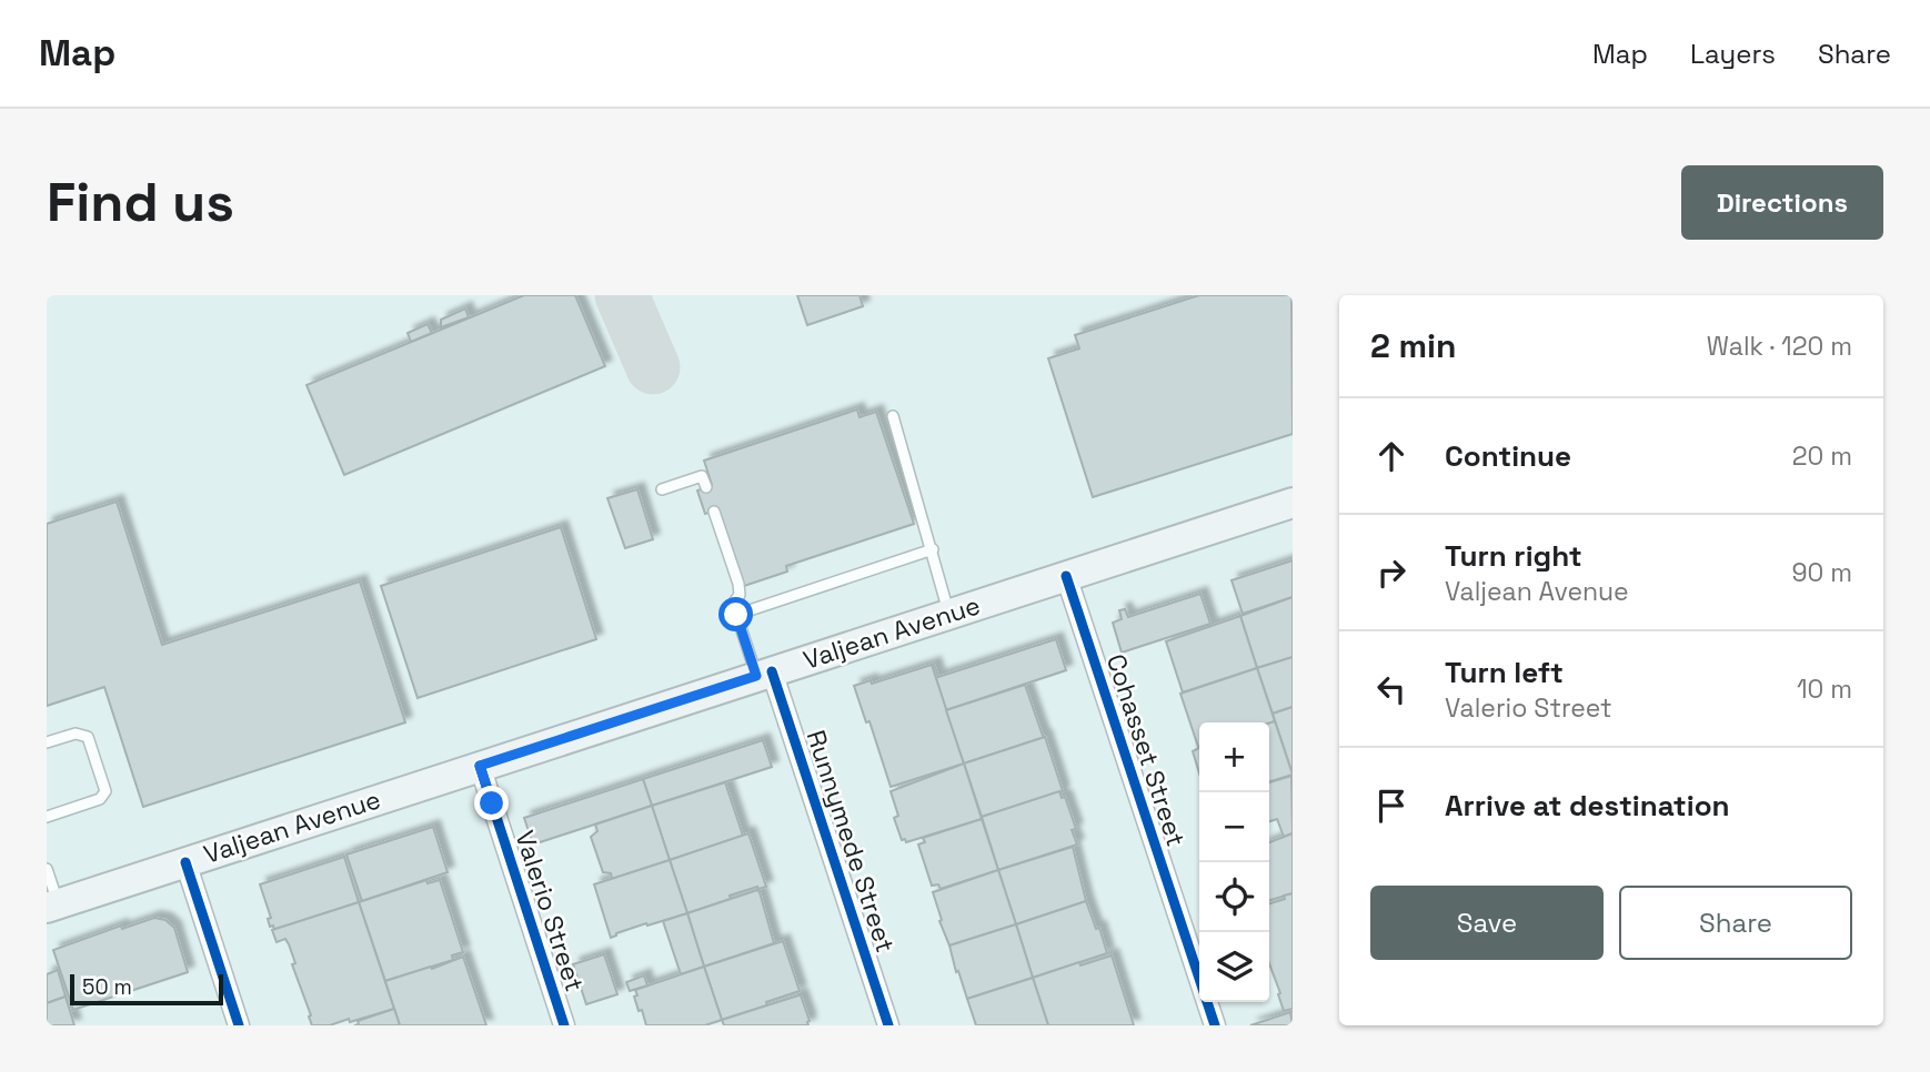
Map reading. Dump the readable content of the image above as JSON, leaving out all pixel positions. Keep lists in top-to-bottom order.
{
  "streets": {
    "main road": ["Valjean Avenue"],
    "street": ["Cohasset Street", "Runnymede Street", "Valerio Street"]
  },
  "crossings": [
    ["Valjean Avenue", "Cohasset Street"],
    ["Valjean Avenue", "Runnymede Street"],
    ["Valjean Avenue", "Valerio Street"]
  ],
  "scale_bar": "50 m",
  "page": {
    "header": "Map",
    "nav": ["Map", "Layers", "Share"],
    "buttons": [
      "Directions",
      ["Save", "Share"]
    ],
    "title": "Find us",
    "heading": ["2 min", "Walk · 120 m"],
    "list": [
      ["Continue", "20 m"],
      ["Turn right", "Valjean Avenue", "90 m"],
      ["Turn left", "Valerio Street", "10 m"],
      "Arrive at destination"
    ],
    "map_buttons": ["+", "−"],
    "scale": "50 m"
  }
}
